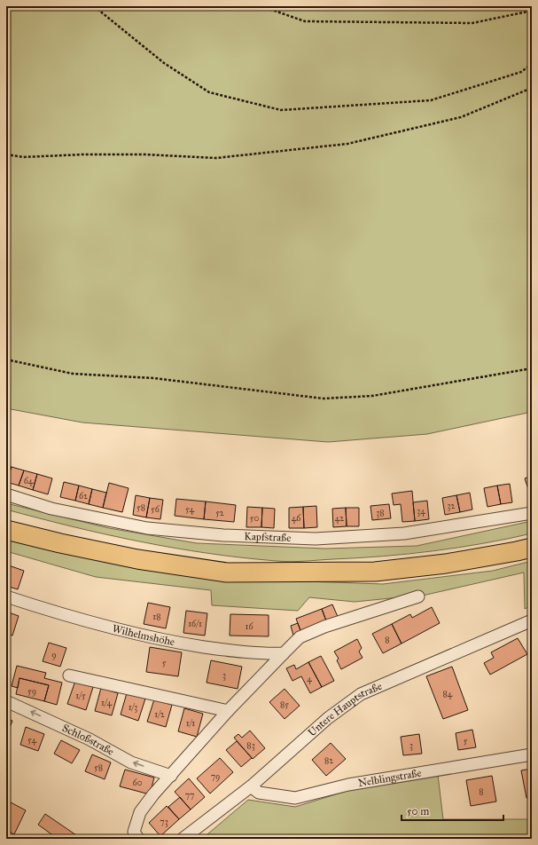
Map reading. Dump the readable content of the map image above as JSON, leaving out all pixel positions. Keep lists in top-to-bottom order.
{
  "streets": {
    "street": [
      "Kapfstraße",
      "Wilhelmshöhe",
      "Untere Hauptstraße",
      "Schloßstraße",
      "Nelblingstraße"
    ]
  },
  "crossings": [
    ["Untere Hauptstraße", "Nelblingstraße"]
  ],
  "house_numbers": [
    "64",
    "62",
    "32",
    "58",
    "56",
    "54",
    "34",
    "52",
    "38",
    "50",
    "46",
    "42",
    "18",
    "16/1",
    "16",
    "8",
    "9",
    "5",
    "3",
    "4",
    "59",
    "84",
    "1/5",
    "1/4",
    "85",
    "1/3",
    "1/2",
    "1/1",
    "54",
    "5",
    "83",
    "3",
    "82",
    "58",
    "79",
    "60",
    "8",
    "77",
    "73"
  ],
  "scale_bar": "50 m"
}
